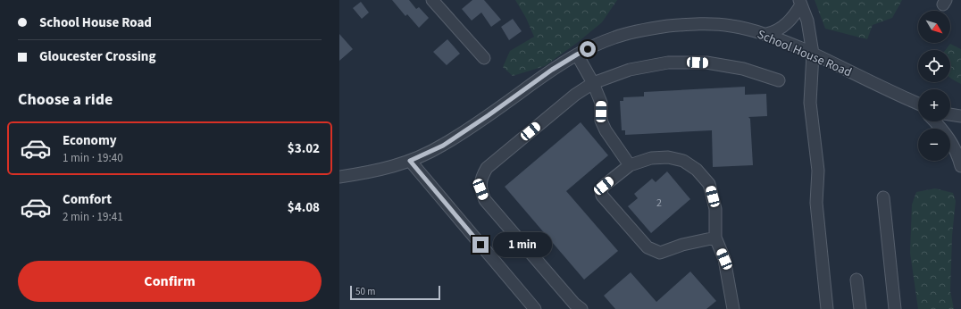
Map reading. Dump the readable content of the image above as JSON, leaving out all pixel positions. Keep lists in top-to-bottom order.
{
  "streets": {
    "street": ["School House Road"]
  },
  "house_numbers": ["2"],
  "scale_bar": "50 m",
  "north": "bottom right",
  "page": {
    "banner": ["School House Road", "Gloucester Crossing"],
    "map_buttons": ["+", "−"],
    "heading": "Choose a ride",
    "list": [
      {
        "name": "Economy",
        "note": "1 min · 19:40",
        "value": "$3.02"
      },
      {
        "name": "Comfort",
        "note": "2 min · 19:41",
        "value": "$4.08"
      }
    ],
    "bubble": "1 min",
    "buttons": "Confirm",
    "scale": "50 m"
  }
}
